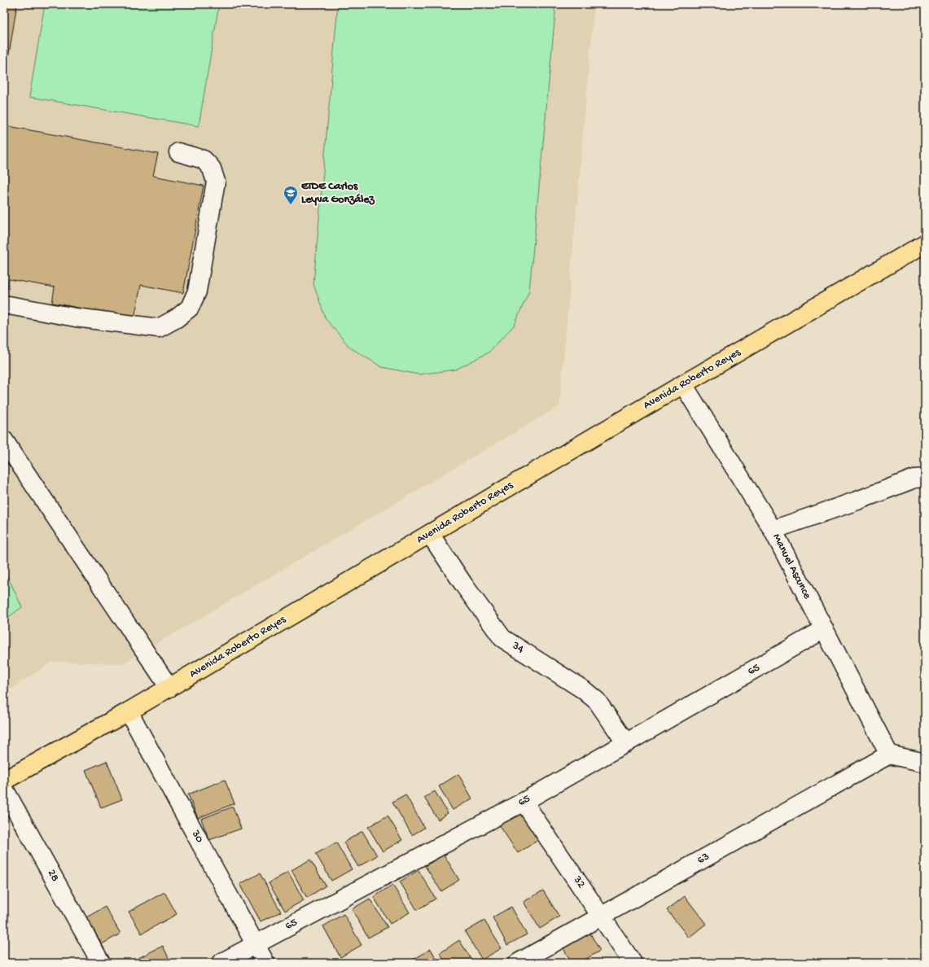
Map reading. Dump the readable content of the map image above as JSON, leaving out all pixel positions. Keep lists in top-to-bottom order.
{
  "streets": {
    "main road": ["Avenida Roberto Reyes"],
    "street": [
      "Manuel Ascunce",
      "34",
      "65",
      "30",
      "63",
      "28",
      "32"
    ]
  },
  "crossings": [
    ["Avenida Roberto Reyes", "Manuel Ascunce"],
    ["Avenida Roberto Reyes", "34"],
    ["Avenida Roberto Reyes", "30"],
    ["Manuel Ascunce", "65"],
    ["Manuel Ascunce", "63"],
    ["34", "65"],
    ["65", "30"],
    ["65", "32"],
    ["63", "32"]
  ],
  "places": {
    "school or university": ["EIDE Carlos Leyva González"]
  }
}
